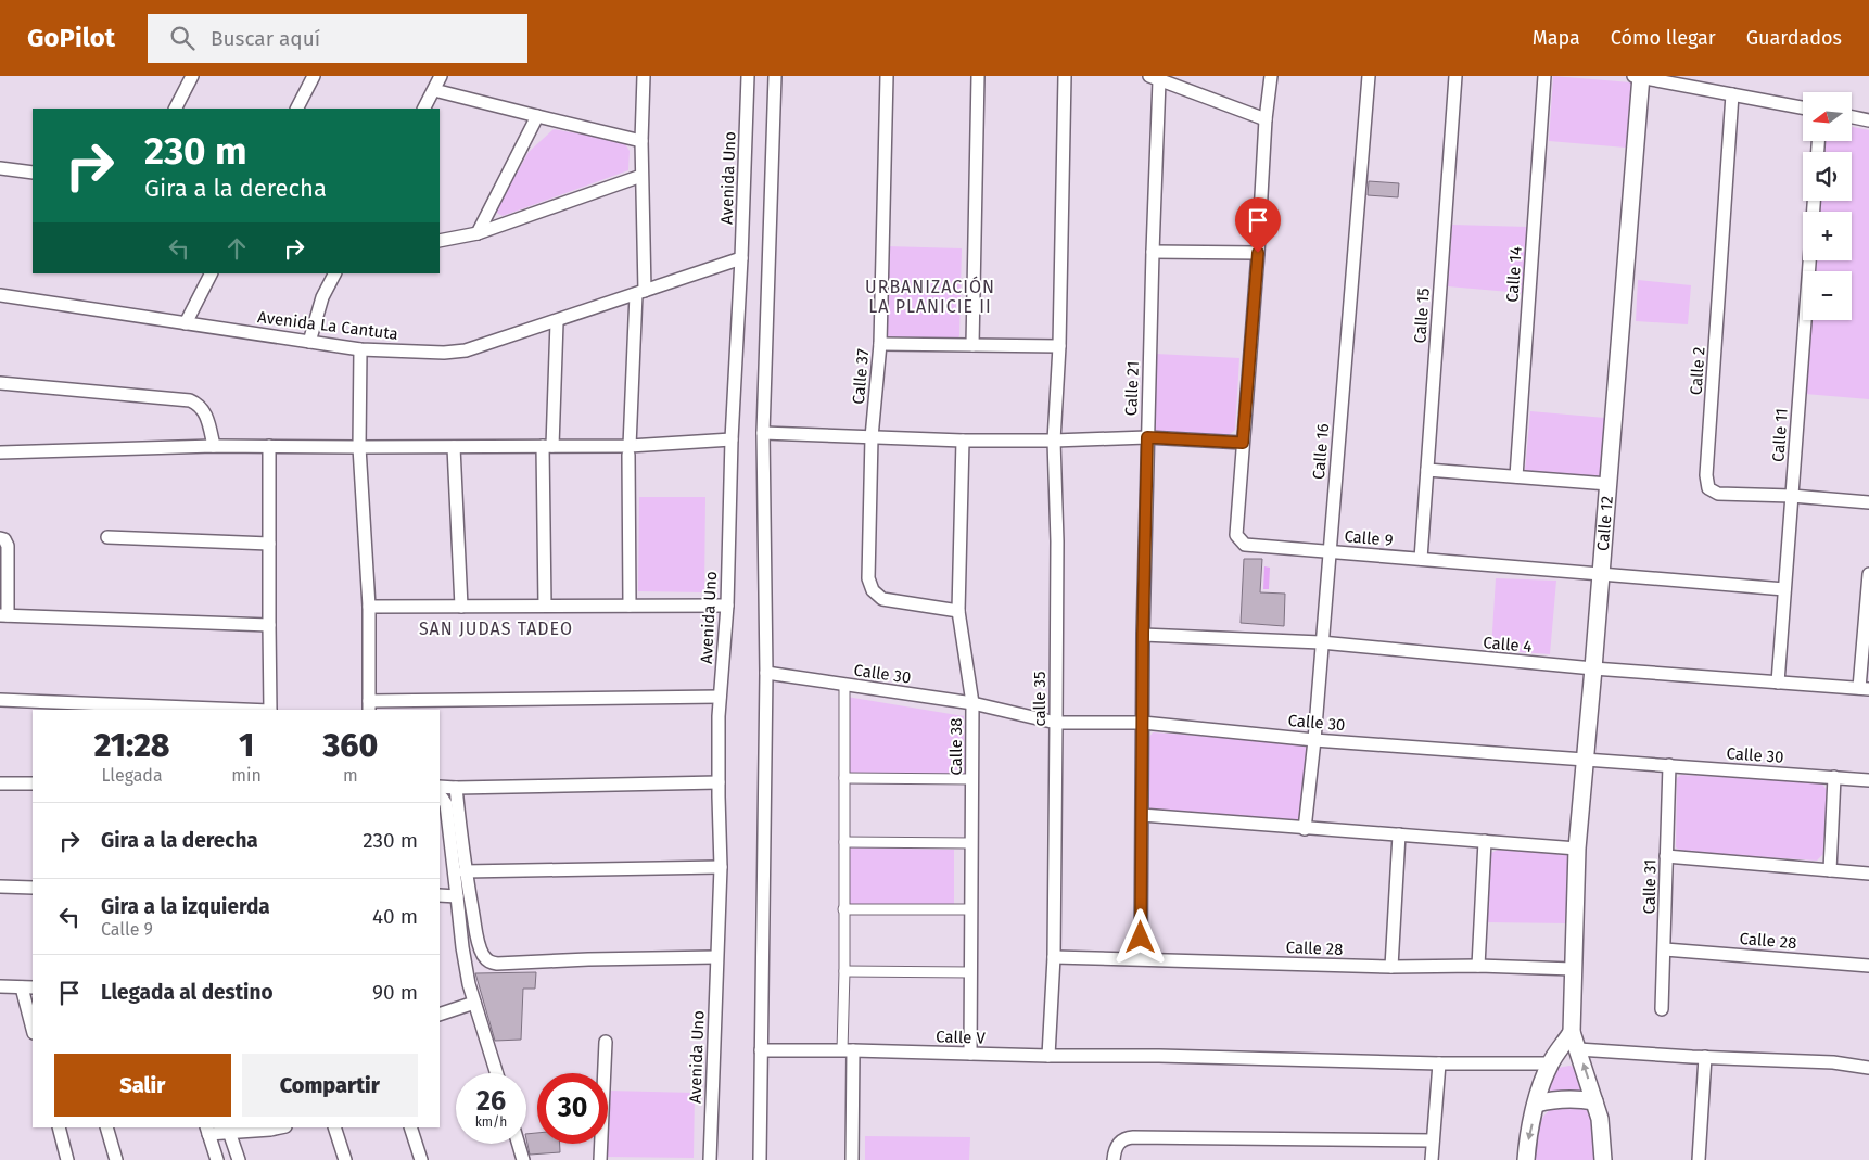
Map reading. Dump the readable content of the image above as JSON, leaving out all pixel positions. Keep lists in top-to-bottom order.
{
  "streets": {
    "street": [
      "Avenida Uno",
      "Calle 14",
      "Calle 15",
      "Avenida La Cantuta",
      "Calle 2",
      "Calle 37",
      "Calle 21",
      "Calle 11",
      "Calle 16",
      "Calle 12",
      "Calle 9",
      "Calle 4",
      "Calle 30",
      "calle 35",
      "Calle 38",
      "Calle 31",
      "Calle 28",
      "Calle V"
    ]
  },
  "crossings": [
    ["Avenida Uno", "Avenida La Cantuta"],
    ["Calle 15", "Calle 9"],
    ["Calle 2", "Calle 11"],
    ["Calle 37", "Calle 38"],
    ["Calle 21", "Calle 4"],
    ["Calle 21", "Calle 30"],
    ["Calle 21", "Calle 28"],
    ["Calle 11", "Calle 9"],
    ["Calle 11", "Calle 4"],
    ["Calle 16", "Calle 9"],
    ["Calle 16", "Calle 4"],
    ["Calle 16", "Calle 30"],
    ["Calle 12", "Calle 9"],
    ["Calle 12", "Calle 4"],
    ["Calle 12", "Calle 30"],
    ["Calle 12", "Calle 28"],
    ["Calle 30", "calle 35"],
    ["Calle 30", "Calle 38"],
    ["Calle 30", "Calle 31"],
    ["calle 35", "Calle 28"],
    ["Calle 38", "Calle V"],
    ["Calle 31", "Calle 28"]
  ],
  "districts": ["URBANIZACIÓN LA PLANICIE II", "SAN JUDAS TADEO"],
  "north": "left",
  "page": {
    "header": "GoPilot",
    "search": "Buscar aquí",
    "nav": ["Mapa", "Cómo llegar", "Guardados"],
    "map_buttons": ["+", "−"],
    "turn": ["230 m", "Gira a la derecha"],
    "eta": [
      "21:28",
      "Llegada",
      "1",
      "min",
      "360",
      "m"
    ],
    "list": [
      {
        "name": "Gira a la derecha",
        "value": "230 m"
      },
      {
        "name": "Gira a la izquierda",
        "note": "Calle 9",
        "value": "40 m"
      },
      {
        "name": "Llegada al destino",
        "value": "90 m"
      }
    ],
    "buttons": ["Salir", "Compartir"],
    "speed": "26 km/h",
    "limit": "30"
  }
}
